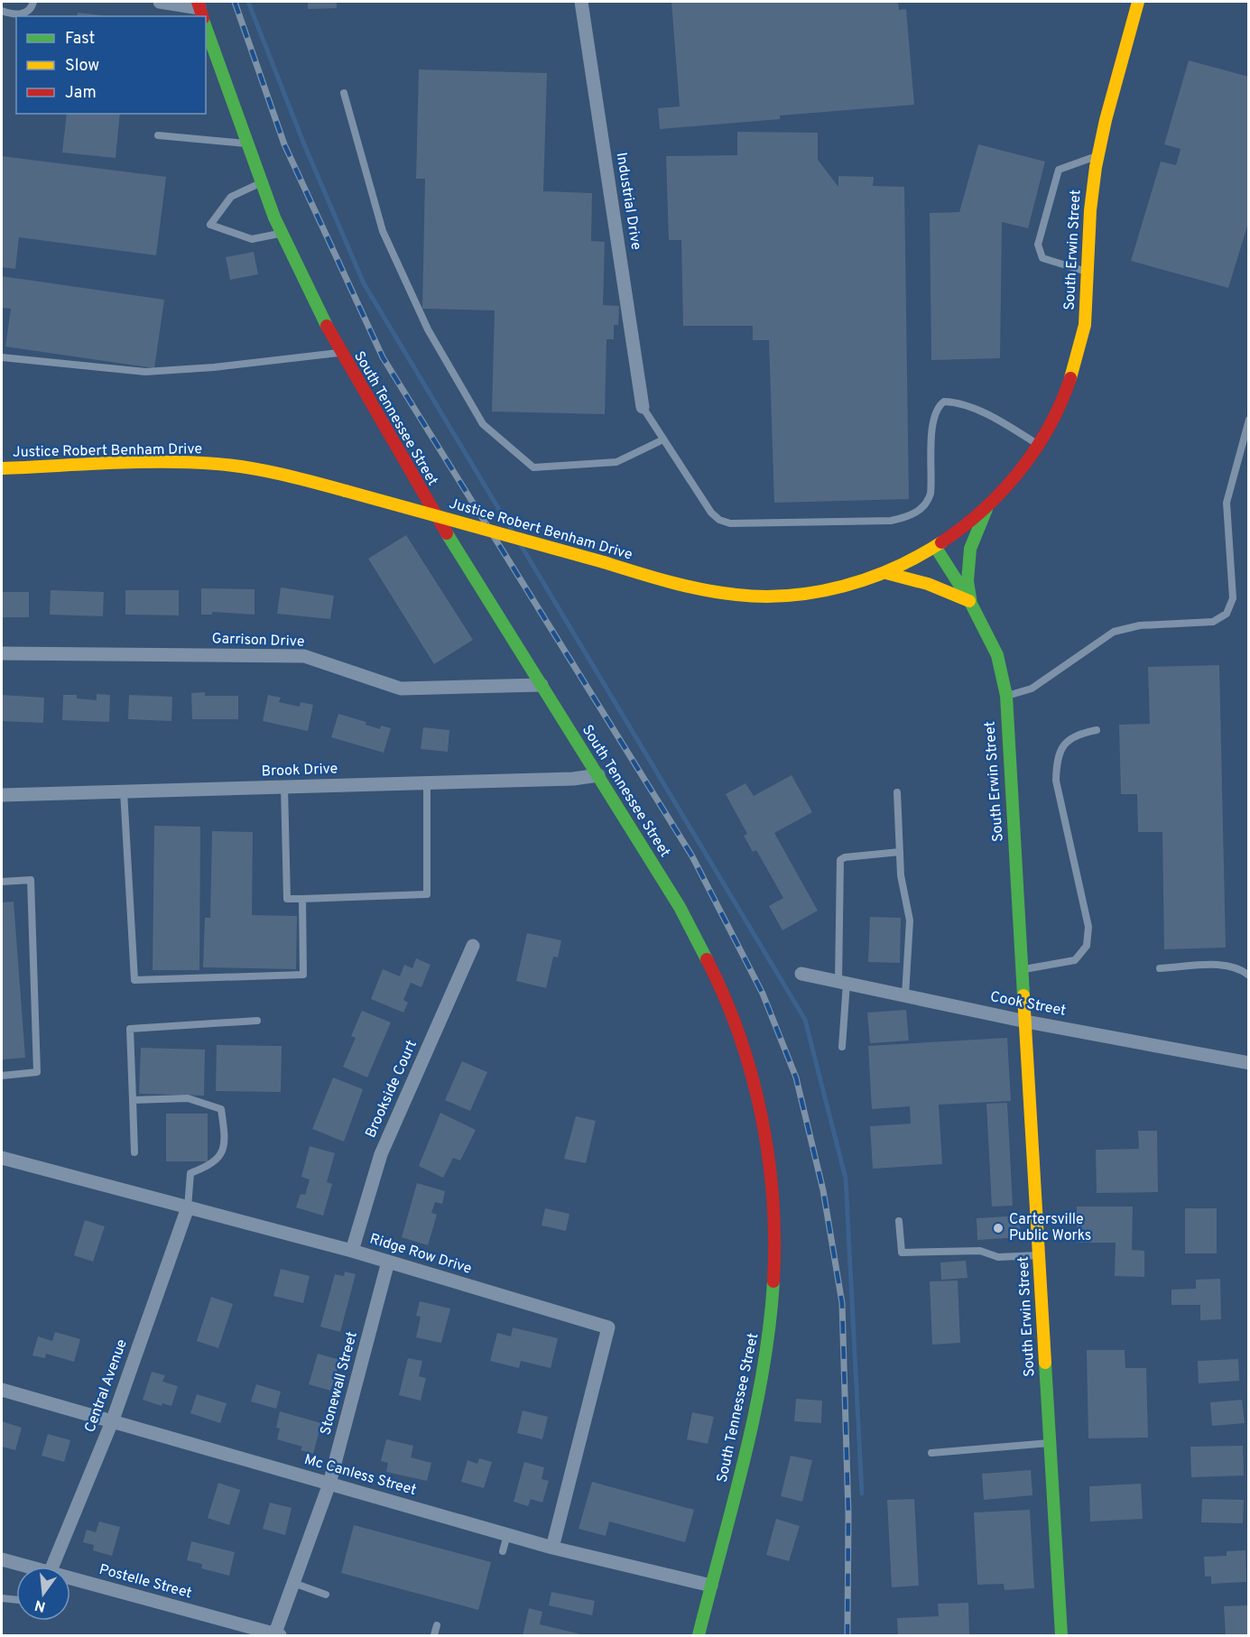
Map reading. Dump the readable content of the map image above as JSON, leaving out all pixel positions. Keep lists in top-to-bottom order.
{
  "streets": {
    "street": [
      "Industrial Drive",
      "South Erwin Street",
      "South Tennessee Street",
      "Justice Robert Benham Drive",
      "Garrison Drive",
      "Brook Drive",
      "Cook Street",
      "Brookside Court",
      "Ridge Row Drive",
      "Stonewall Street",
      "Central Avenue",
      "Mc Canless Street",
      "Postelle Street"
    ]
  },
  "crossings": [
    ["South Erwin Street", "Justice Robert Benham Drive"],
    ["South Erwin Street", "Cook Street"],
    ["South Tennessee Street", "Garrison Drive"],
    ["South Tennessee Street", "Brook Drive"],
    ["South Tennessee Street", "Mc Canless Street"],
    ["Brookside Court", "Ridge Row Drive"],
    ["Ridge Row Drive", "Stonewall Street"],
    ["Ridge Row Drive", "Central Avenue"],
    ["Ridge Row Drive", "Mc Canless Street"],
    ["Stonewall Street", "Mc Canless Street"],
    ["Stonewall Street", "Postelle Street"],
    ["Central Avenue", "Mc Canless Street"]
  ],
  "places": ["Cartersville Public Works"],
  "legend": ["Fast", "Slow", "Jam"],
  "north": "bottom"
}
